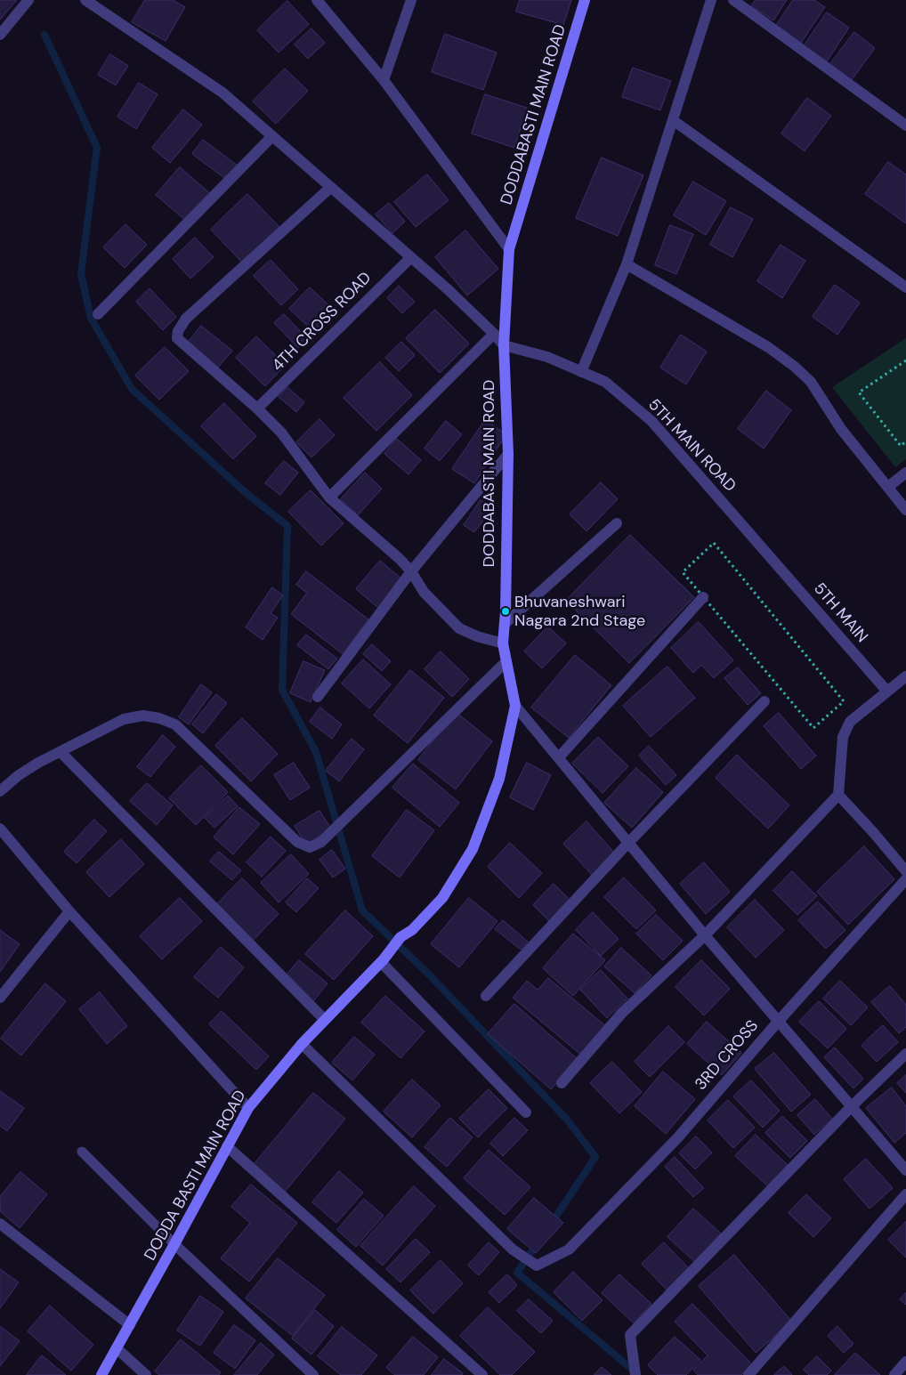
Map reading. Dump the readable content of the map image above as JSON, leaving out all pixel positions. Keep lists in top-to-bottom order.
{
  "streets": {
    "street": [
      "DODDABASTI MAIN ROAD",
      "4TH CROSS ROAD",
      "5TH MAIN ROAD",
      "5TH MAIN",
      "3RD CROSS",
      "DODDA BASTI MAIN ROAD"
    ]
  },
  "crossings": [
    ["DODDABASTI MAIN ROAD", "5TH MAIN ROAD"],
    ["DODDABASTI MAIN ROAD", "DODDA BASTI MAIN ROAD"],
    ["5TH MAIN ROAD", "5TH MAIN"],
    ["3RD CROSS", "DODDA BASTI MAIN ROAD"]
  ],
  "places": ["Bhuvaneshwari Nagara 2nd Stage"]
}
